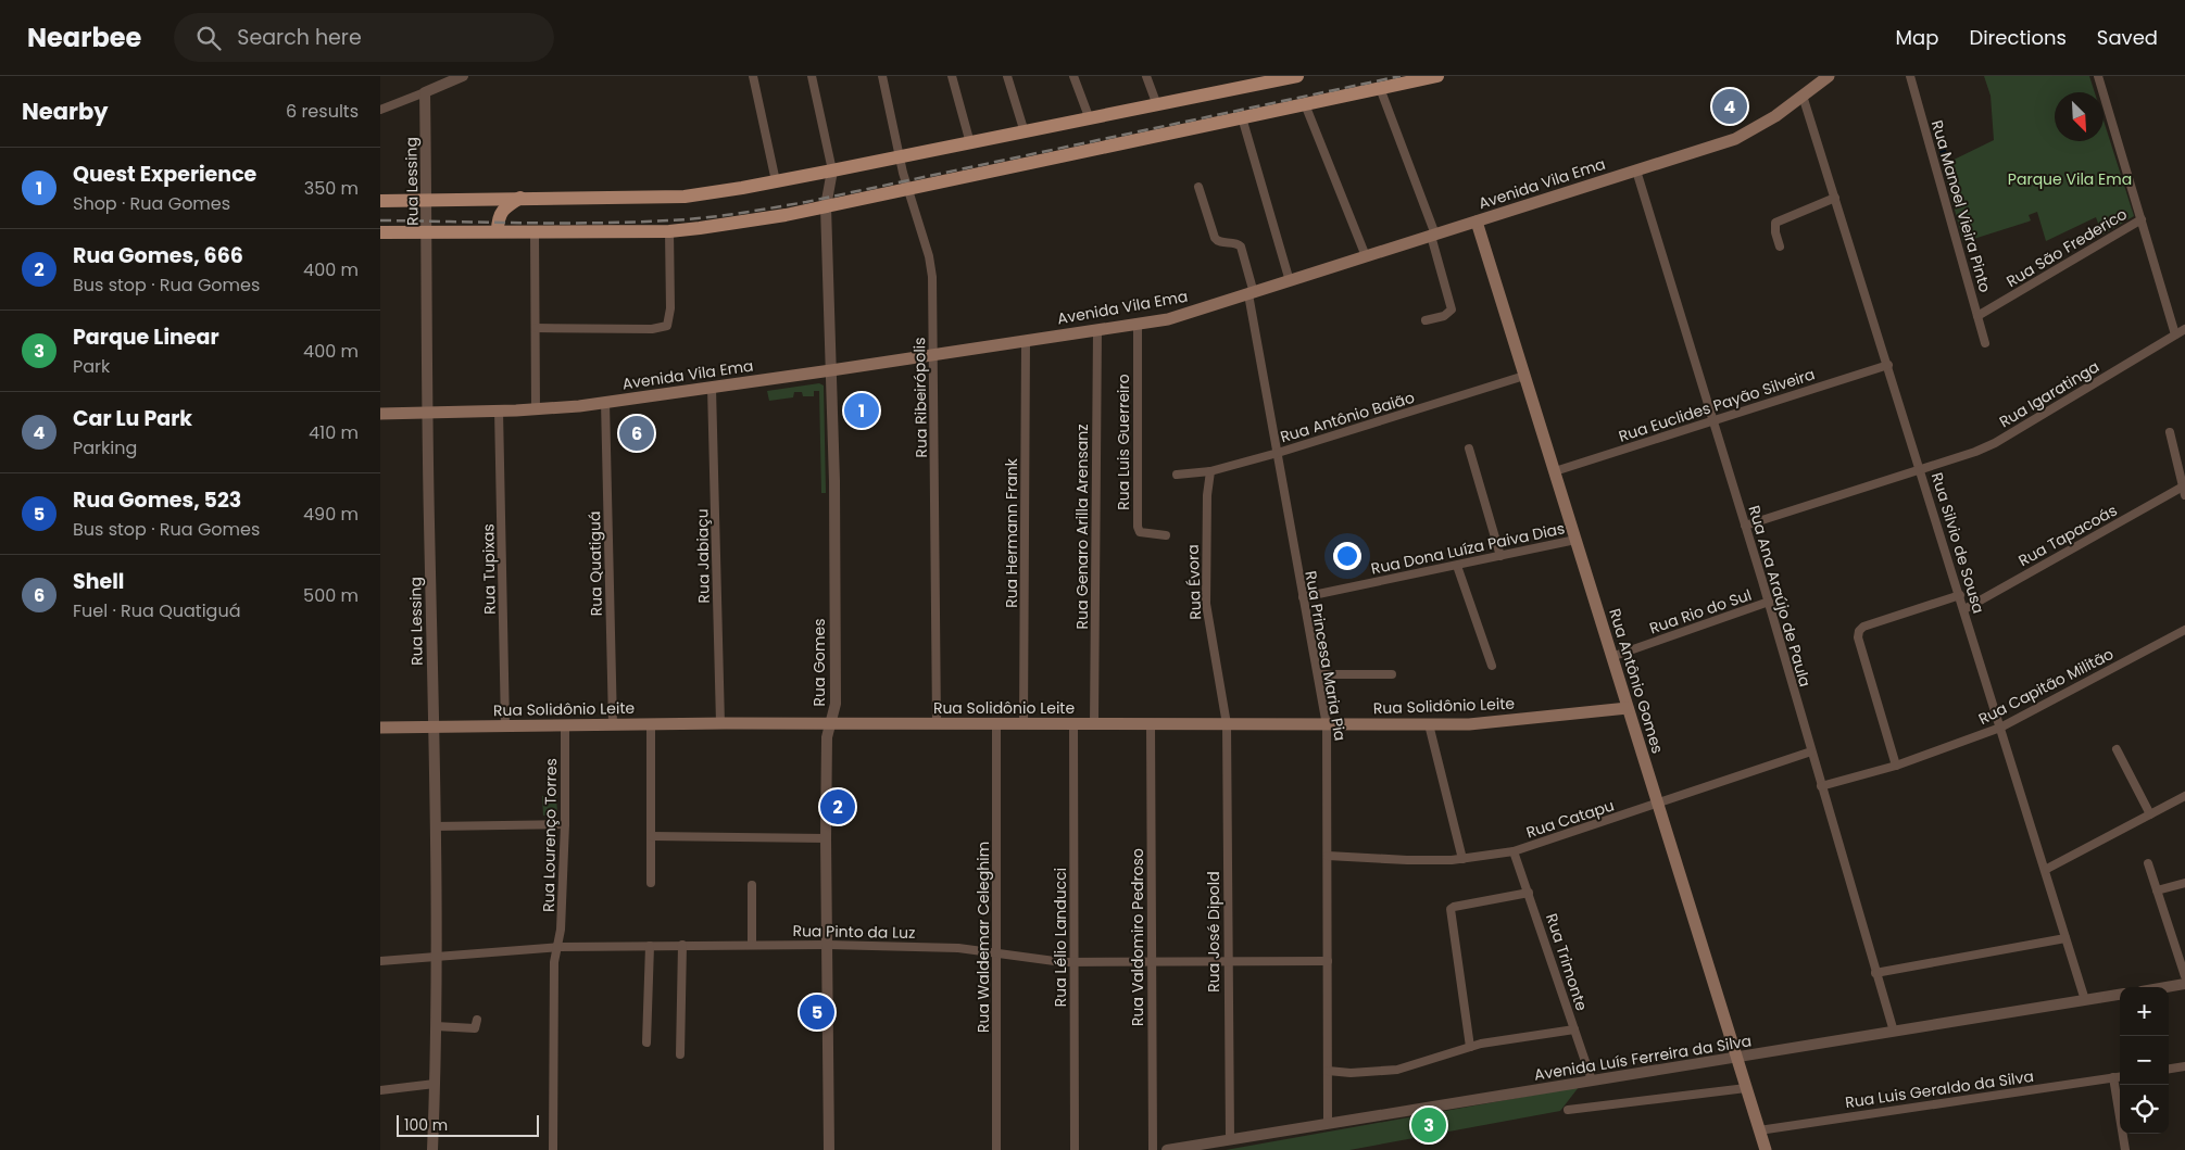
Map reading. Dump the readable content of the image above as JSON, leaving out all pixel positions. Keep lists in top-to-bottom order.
{
  "streets": {
    "main road": ["Avenida Vila Ema", "Rua Antônio Gomes", "Rua Solidônio Leite"],
    "street": [
      "Rua Lessing",
      "Rua Manoel Vieira Pinto",
      "Rua São Frederico",
      "Rua Igaratinga",
      "Rua Ribeirópolis",
      "Rua Euclides Payão Silveira",
      "Rua Antônio Baião",
      "Rua Luis Guerreiro",
      "Rua Genaro Arilla Arensanz",
      "Rua Hermann Frank",
      "Rua Tapacoás",
      "Rua Silvio de Sousa",
      "Rua Dona Luíza Paiva Dias",
      "Rua Jabiaçu",
      "Rua Quatiguá",
      "Rua Tupixas",
      "Rua Évora",
      "Rua Ana Araújo de Paula",
      "Rua Rio do Sul",
      "Rua Princesa Maria Pia",
      "Rua Gomes",
      "Rua Capitão Militão",
      "Rua Catapu",
      "Rua Lourenço Torres",
      "Rua Pinto da Luz",
      "Rua José Dipold",
      "Rua Waldemar Celeghim",
      "Rua Lélio Landucci",
      "Rua Valdomiro Pedroso",
      "Rua Trimonte",
      "Avenida Luís Ferreira da Silva",
      "Rua Luis Geraldo da Silva"
    ]
  },
  "crossings": [
    ["Rua Lessing", "Avenida Vila Ema"],
    ["Rua Lessing", "Rua Solidônio Leite"],
    ["Rua Lessing", "Rua Pinto da Luz"],
    ["Avenida Vila Ema", "Rua Ribeirópolis"],
    ["Avenida Vila Ema", "Rua Luis Guerreiro"],
    ["Avenida Vila Ema", "Rua Genaro Arilla Arensanz"],
    ["Avenida Vila Ema", "Rua Hermann Frank"],
    ["Avenida Vila Ema", "Rua Silvio de Sousa"],
    ["Avenida Vila Ema", "Rua Jabiaçu"],
    ["Avenida Vila Ema", "Rua Quatiguá"],
    ["Avenida Vila Ema", "Rua Tupixas"],
    ["Avenida Vila Ema", "Rua Ana Araújo de Paula"],
    ["Avenida Vila Ema", "Rua Princesa Maria Pia"],
    ["Avenida Vila Ema", "Rua Gomes"],
    ["Avenida Vila Ema", "Rua Antônio Gomes"],
    ["Rua Manoel Vieira Pinto", "Rua São Frederico"],
    ["Rua Igaratinga", "Rua Silvio de Sousa"],
    ["Rua Igaratinga", "Rua Ana Araújo de Paula"],
    ["Rua Ribeirópolis", "Rua Solidônio Leite"],
    ["Rua Euclides Payão Silveira", "Rua Silvio de Sousa"],
    ["Rua Euclides Payão Silveira", "Rua Ana Araújo de Paula"],
    ["Rua Euclides Payão Silveira", "Rua Antônio Gomes"],
    ["Rua Antônio Baião", "Rua Évora"],
    ["Rua Antônio Baião", "Rua Princesa Maria Pia"],
    ["Rua Antônio Baião", "Rua Antônio Gomes"],
    ["Rua Genaro Arilla Arensanz", "Rua Solidônio Leite"],
    ["Rua Hermann Frank", "Rua Solidônio Leite"],
    ["Rua Tapacoás", "Rua Silvio de Sousa"],
    ["Rua Silvio de Sousa", "Rua Capitão Militão"],
    ["Rua Silvio de Sousa", "Avenida Luís Ferreira da Silva"],
    ["Rua Dona Luíza Paiva Dias", "Rua Princesa Maria Pia"],
    ["Rua Dona Luíza Paiva Dias", "Rua Antônio Gomes"],
    ["Rua Jabiaçu", "Rua Solidônio Leite"],
    ["Rua Quatiguá", "Rua Solidônio Leite"],
    ["Rua Tupixas", "Rua Solidônio Leite"],
    ["Rua Évora", "Rua Solidônio Leite"],
    ["Rua Évora", "Rua José Dipold"],
    ["Rua Ana Araújo de Paula", "Rua Rio do Sul"],
    ["Rua Ana Araújo de Paula", "Rua Capitão Militão"],
    ["Rua Ana Araújo de Paula", "Rua Catapu"],
    ["Rua Ana Araújo de Paula", "Avenida Luís Ferreira da Silva"],
    ["Rua Rio do Sul", "Rua Antônio Gomes"],
    ["Rua Princesa Maria Pia", "Rua Solidônio Leite"],
    ["Rua Princesa Maria Pia", "Rua Catapu"],
    ["Rua Princesa Maria Pia", "Rua Pinto da Luz"],
    ["Rua Princesa Maria Pia", "Avenida Luís Ferreira da Silva"],
    ["Rua Gomes", "Rua Solidônio Leite"],
    ["Rua Gomes", "Rua Pinto da Luz"],
    ["Rua Antônio Gomes", "Rua Solidônio Leite"],
    ["Rua Antônio Gomes", "Rua Catapu"],
    ["Rua Antônio Gomes", "Avenida Luís Ferreira da Silva"],
    ["Rua Antônio Gomes", "Rua Luis Geraldo da Silva"],
    ["Rua Solidônio Leite", "Rua Lourenço Torres"],
    ["Rua Solidônio Leite", "Rua José Dipold"],
    ["Rua Solidônio Leite", "Rua Waldemar Celeghim"],
    ["Rua Solidônio Leite", "Rua Lélio Landucci"],
    ["Rua Solidônio Leite", "Rua Valdomiro Pedroso"],
    ["Rua Catapu", "Rua Trimonte"],
    ["Rua Lourenço Torres", "Rua Pinto da Luz"],
    ["Rua Pinto da Luz", "Rua José Dipold"],
    ["Rua Pinto da Luz", "Rua Waldemar Celeghim"],
    ["Rua Pinto da Luz", "Rua Lélio Landucci"],
    ["Rua Pinto da Luz", "Rua Valdomiro Pedroso"],
    ["Rua José Dipold", "Avenida Luís Ferreira da Silva"],
    ["Rua Trimonte", "Avenida Luís Ferreira da Silva"]
  ],
  "parks": ["Parque Vila Ema"],
  "scale_bar": "100 m",
  "north": "bottom right",
  "page": {
    "header": "Nearbee",
    "search": "Search here",
    "nav": ["Map", "Directions", "Saved"],
    "heading": ["Nearby", "6 results"],
    "pins": [
      "4",
      "1",
      "6",
      "2",
      "5",
      "3"
    ],
    "list": [
      {
        "mark": "1",
        "name": "Quest Experience",
        "note": "Shop · Rua Gomes",
        "value": "350 m"
      },
      {
        "mark": "2",
        "name": "Rua Gomes, 666",
        "note": "Bus stop · Rua Gomes",
        "value": "400 m"
      },
      {
        "mark": "3",
        "name": "Parque Linear",
        "note": "Park",
        "value": "400 m"
      },
      {
        "mark": "4",
        "name": "Car Lu Park",
        "note": "Parking",
        "value": "410 m"
      },
      {
        "mark": "5",
        "name": "Rua Gomes, 523",
        "note": "Bus stop · Rua Gomes",
        "value": "490 m"
      },
      {
        "mark": "6",
        "name": "Shell",
        "note": "Fuel · Rua Quatiguá",
        "value": "500 m"
      }
    ],
    "map_buttons": ["+", "−"],
    "scale": "100 m"
  }
}
